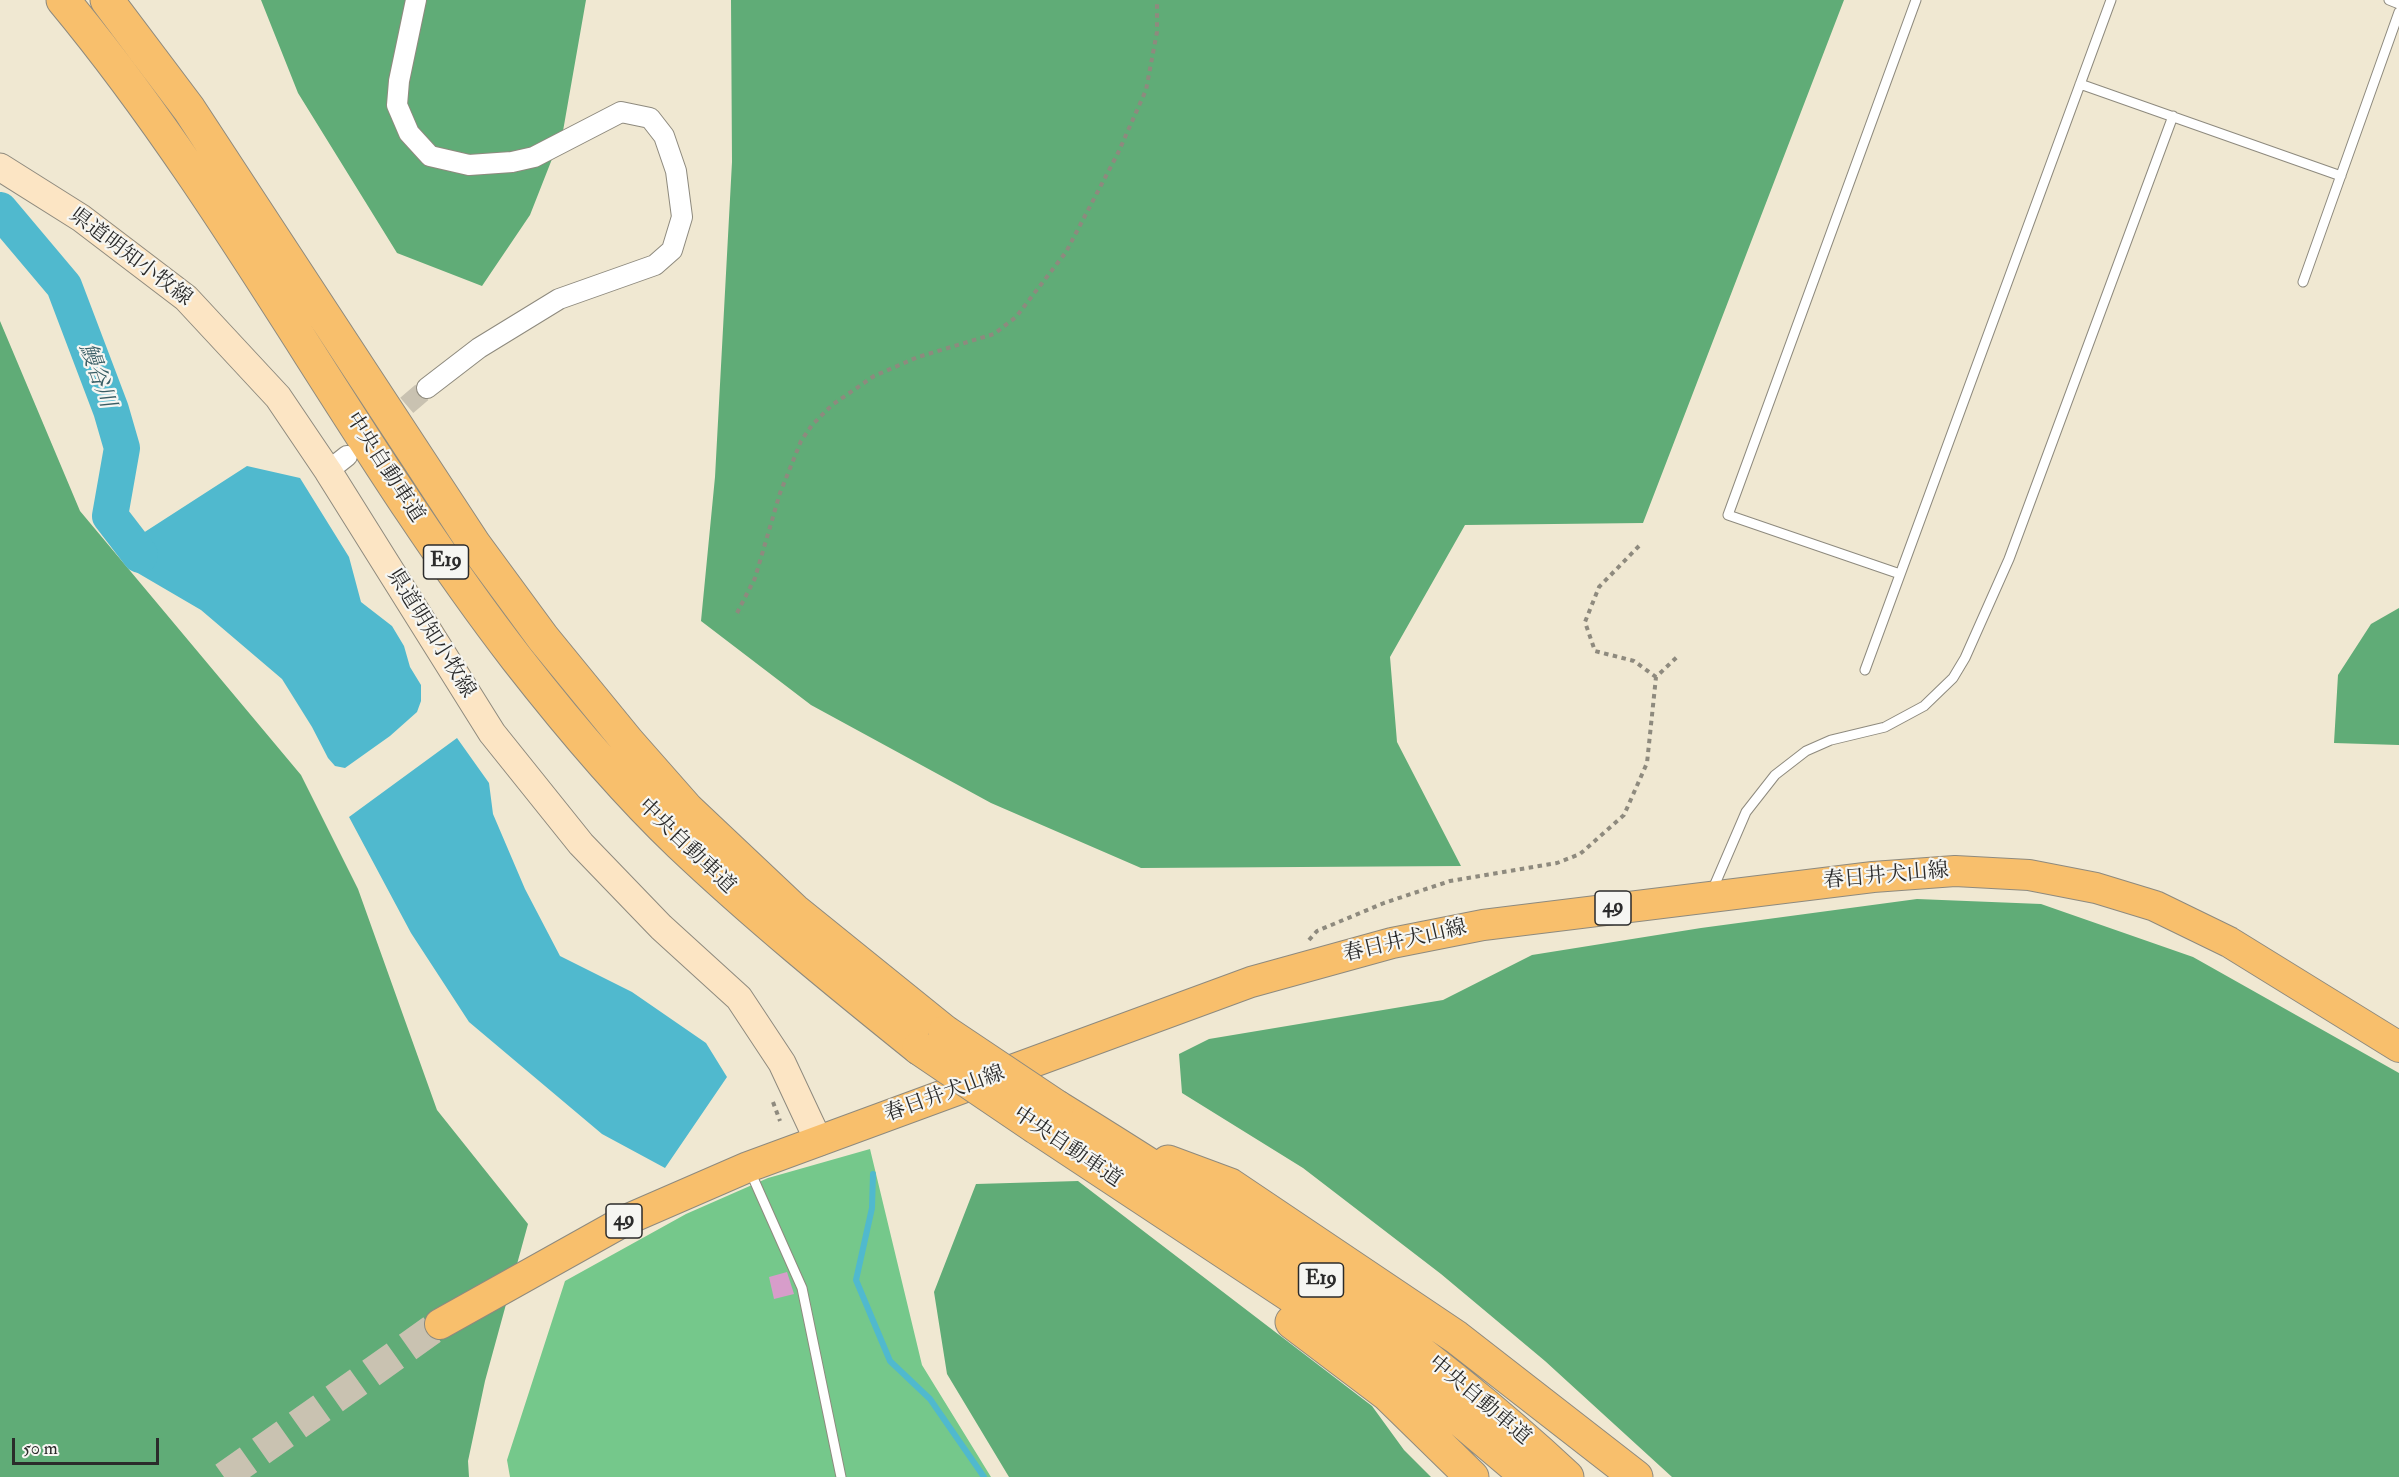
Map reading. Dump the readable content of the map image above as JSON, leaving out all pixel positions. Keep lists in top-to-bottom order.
{
  "streets": {
    "highway": ["中央自動車道", "E19"],
    "main road": ["県道明知小牧線", "春日井犬山線", "49"]
  },
  "crossings": [
    ["県道明知小牧線", "春日井犬山線"]
  ],
  "water": ["鰻谷川"],
  "scale_bar": "50 m"
}
